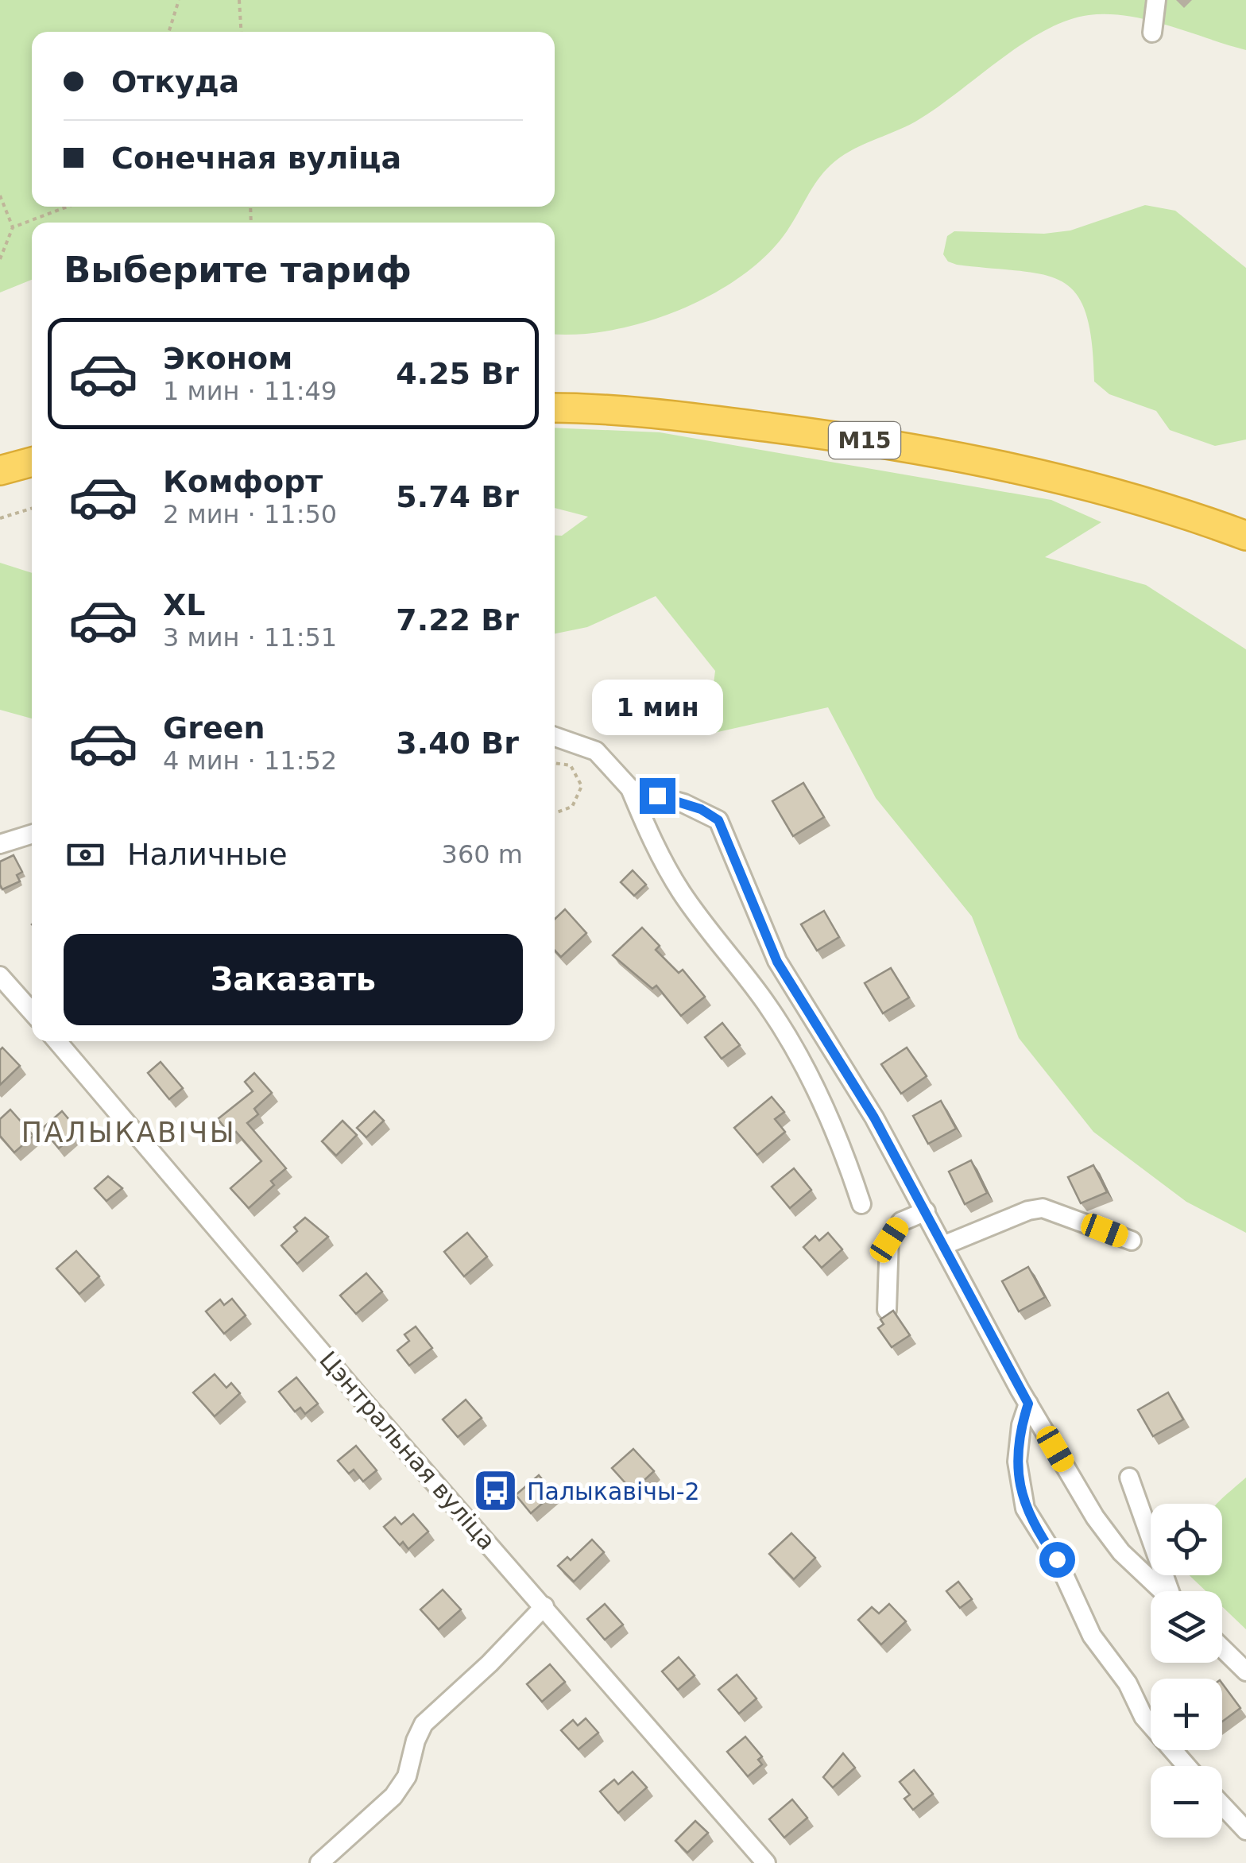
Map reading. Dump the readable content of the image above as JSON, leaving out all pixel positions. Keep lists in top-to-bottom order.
{
  "streets": {
    "highway": ["М15"],
    "street": ["Цэнтральная вуліца"]
  },
  "districts": ["ПАЛЫКАВІЧЫ"],
  "places": {
    "bus stop": ["Палыкавічы-2"]
  },
  "page": {
    "banner": ["Откуда", "Сонечная вуліца"],
    "heading": "Выберите тариф",
    "list": [
      {
        "name": "Эконом",
        "note": "1 мин · 11:49",
        "value": "4.25 Br"
      },
      {
        "name": "Комфорт",
        "note": "2 мин · 11:50",
        "value": "5.74 Br"
      },
      {
        "name": "XL",
        "note": "3 мин · 11:51",
        "value": "7.22 Br"
      },
      {
        "name": "Green",
        "note": "4 мин · 11:52",
        "value": "3.40 Br"
      }
    ],
    "bubble": "1 мин",
    "pay": ["Наличные", "360 m"],
    "buttons": "Заказать",
    "map_buttons": ["+", "−"]
  }
}
